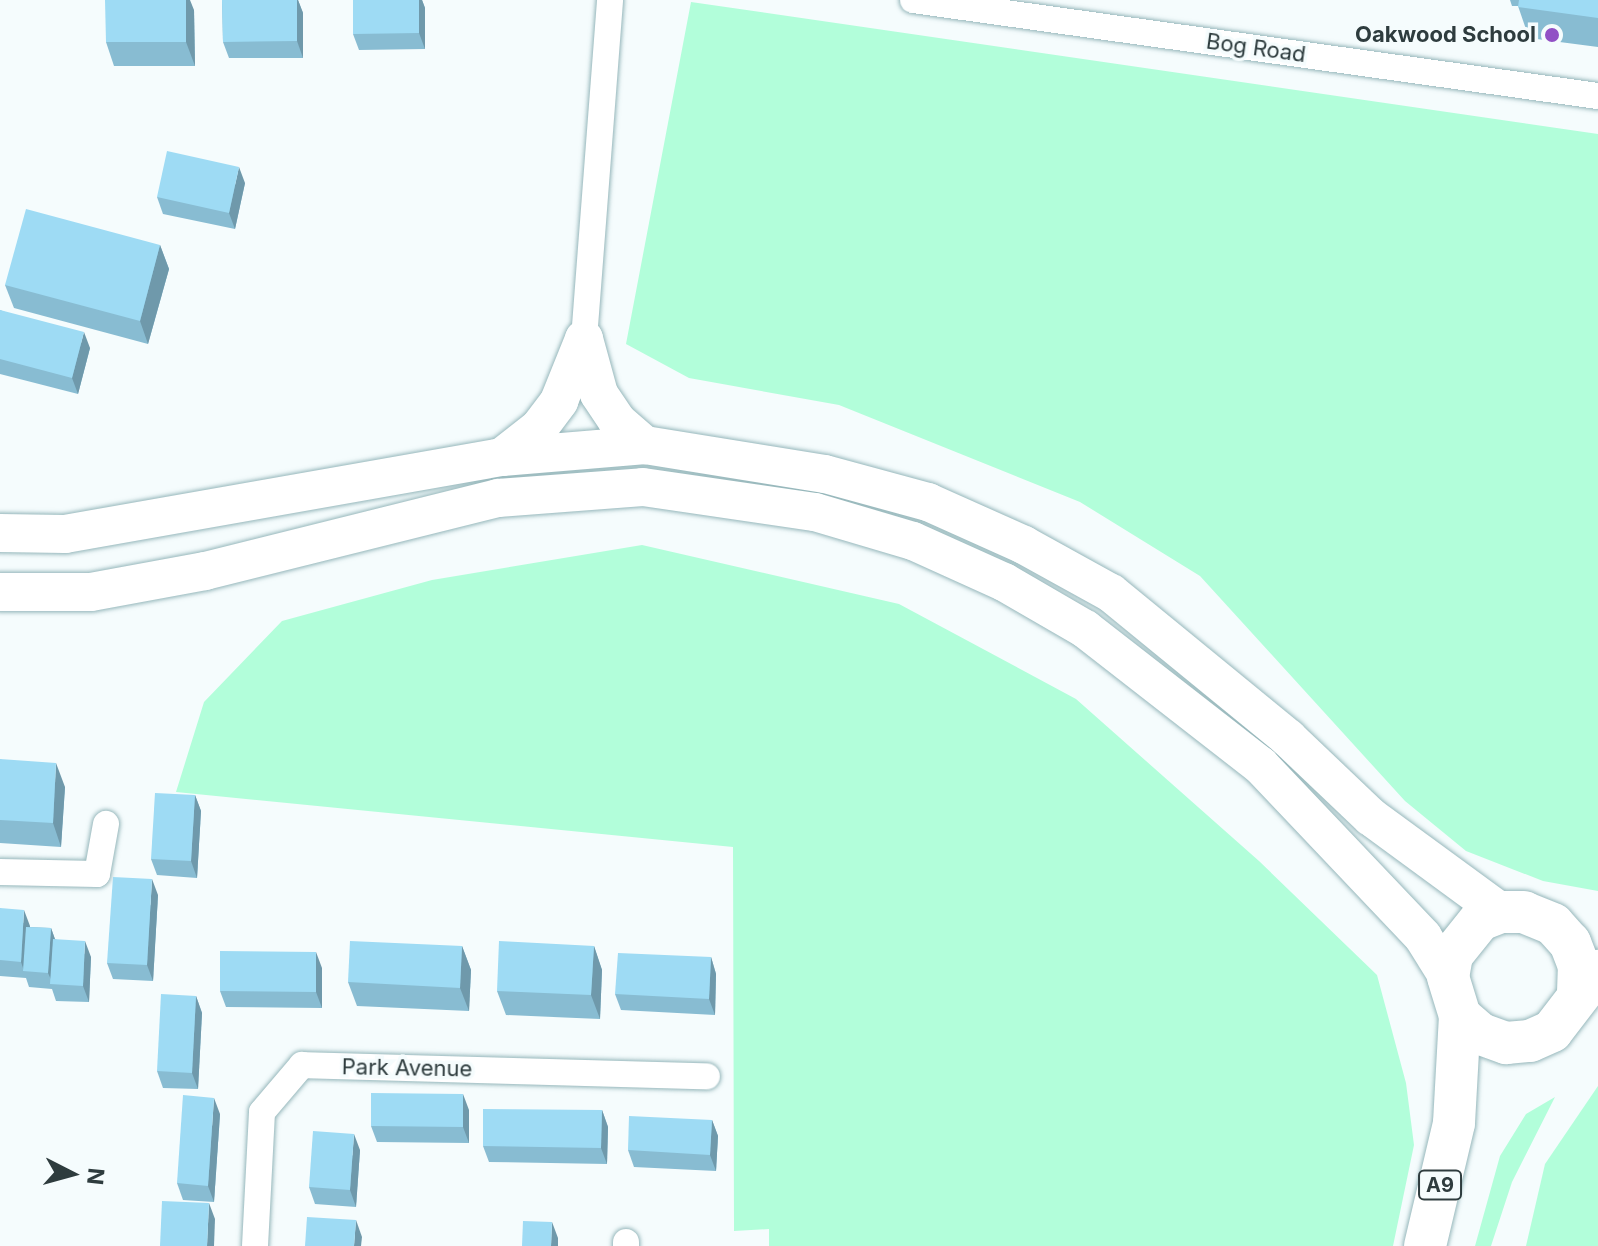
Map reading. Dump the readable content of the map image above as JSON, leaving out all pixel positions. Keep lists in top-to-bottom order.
{
  "streets": {
    "main road": ["A9"],
    "street": ["Bog Road", "Park Avenue"]
  },
  "places": ["Oakwood School"],
  "north": "right"
}
